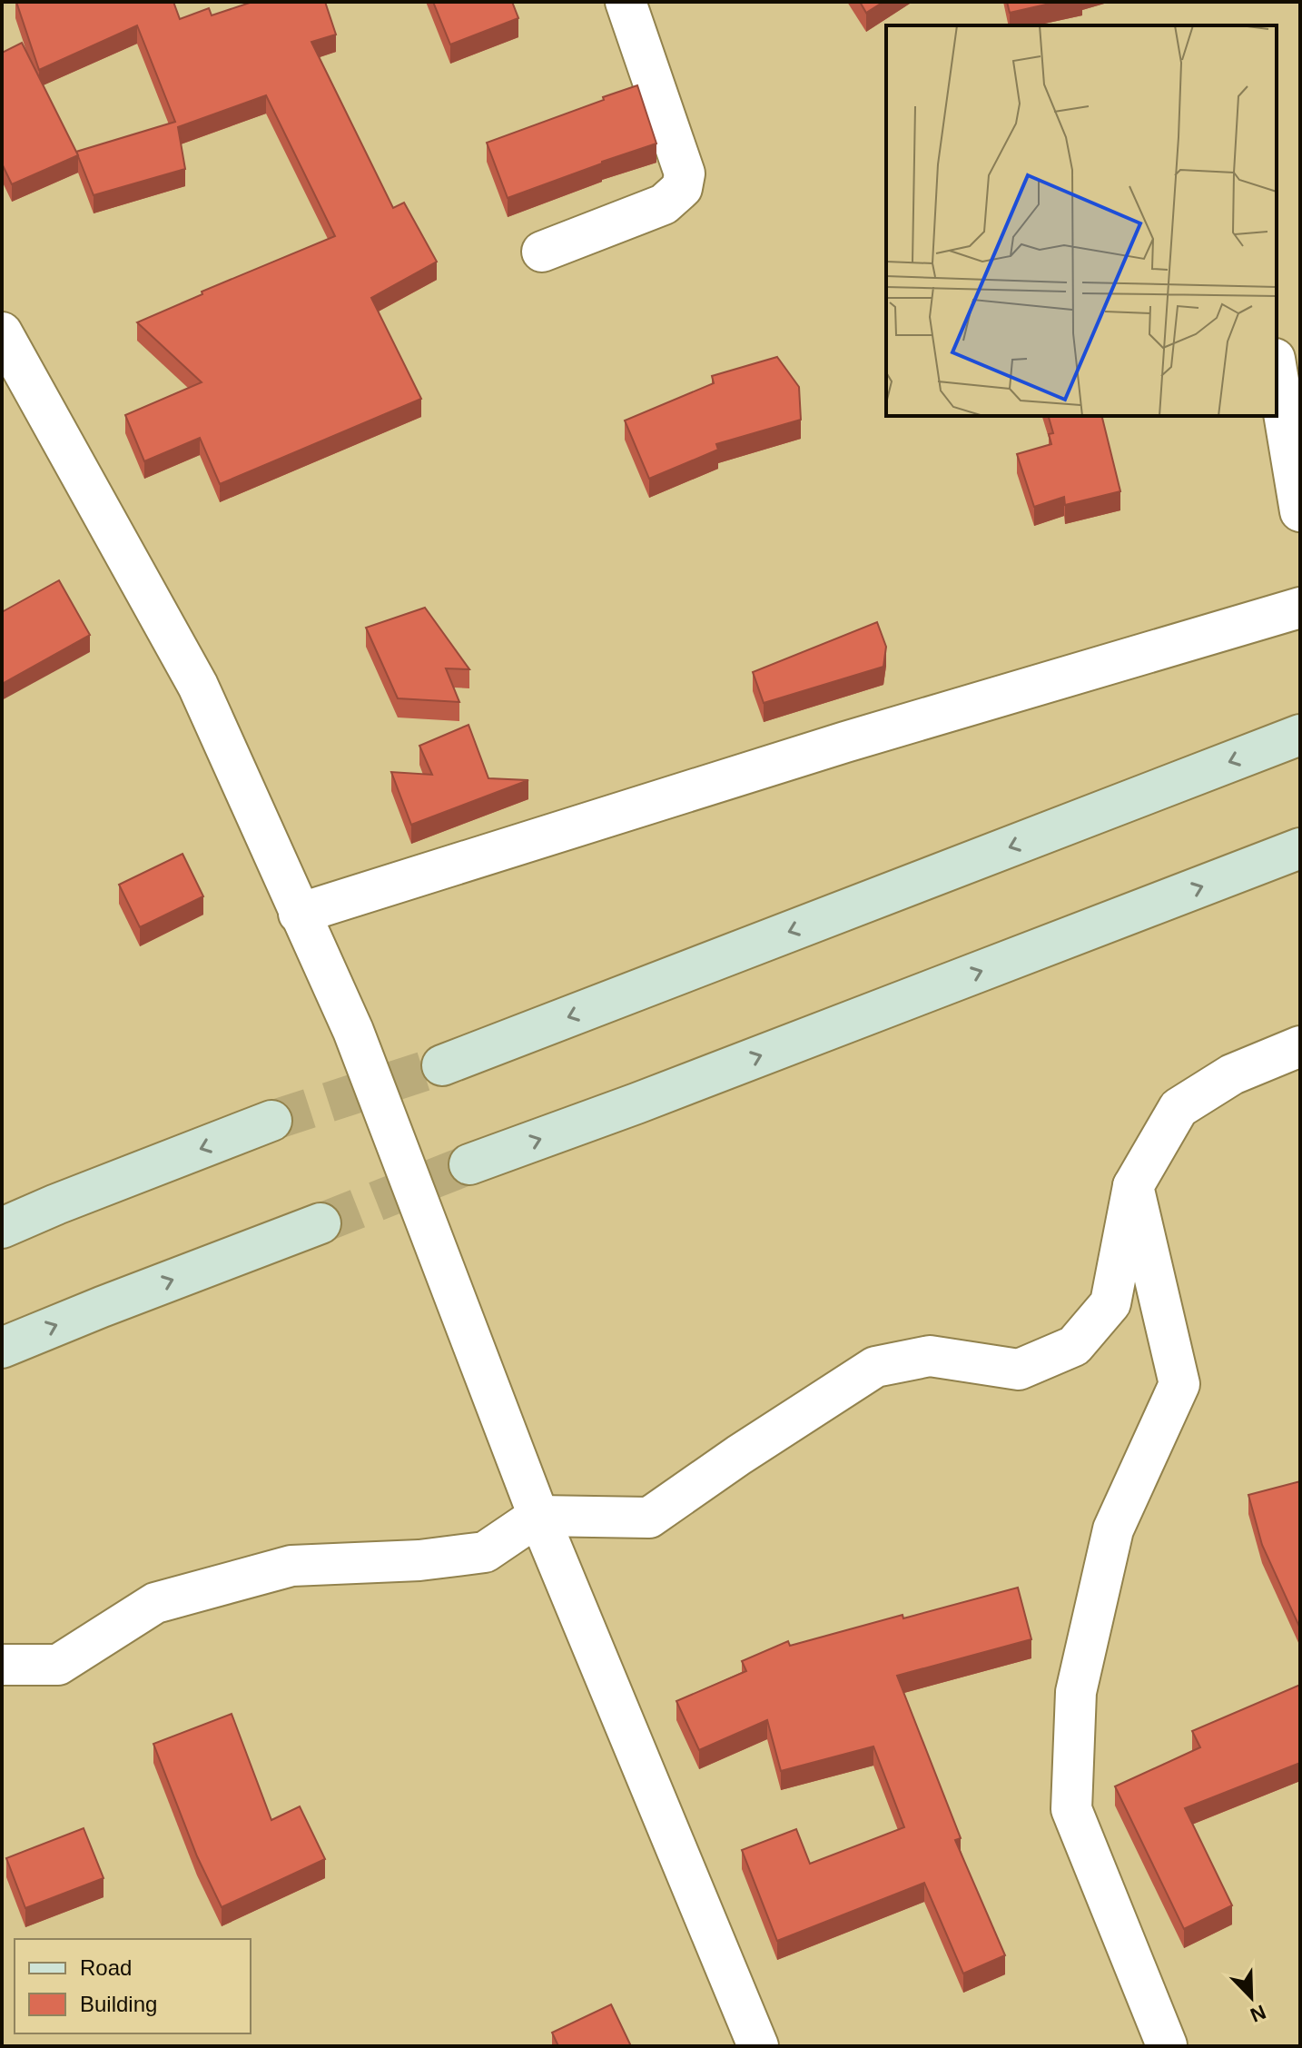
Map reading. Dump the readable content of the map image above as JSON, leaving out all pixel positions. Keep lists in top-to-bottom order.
{
  "legend": ["Road", "Building"],
  "north": "bottom right"
}
